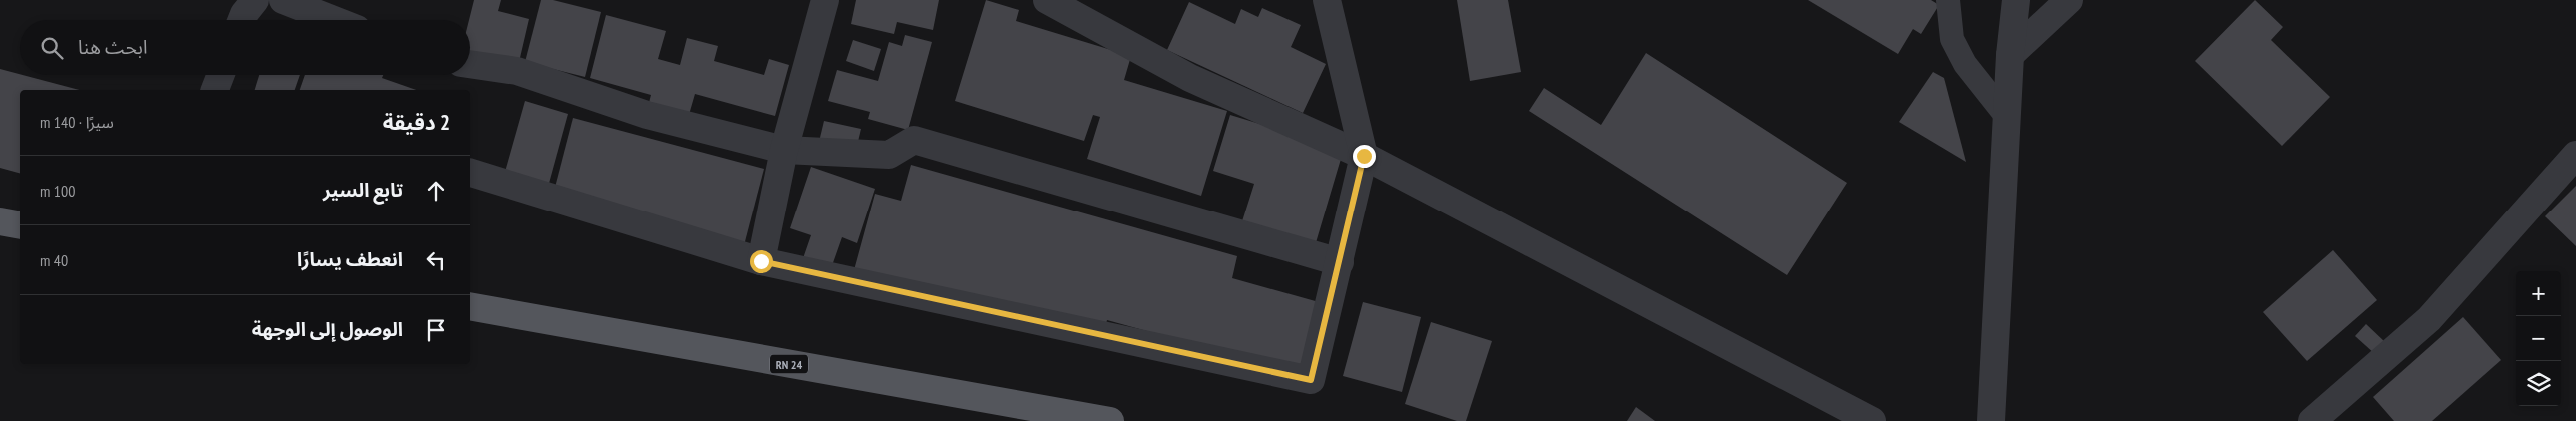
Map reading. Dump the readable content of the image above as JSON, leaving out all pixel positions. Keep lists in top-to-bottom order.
{
  "streets": {
    "main road": ["RN 24"]
  },
  "page": {
    "search": "ابحث هنا",
    "heading": ["2 دقيقة", "سيرًا · 140 m"],
    "list": [
      ["تابع السير", "100 m"],
      ["انعطف يسارًا", "40 m"],
      "الوصول إلى الوجهة"
    ],
    "map_buttons": ["+", "−"]
  }
}
